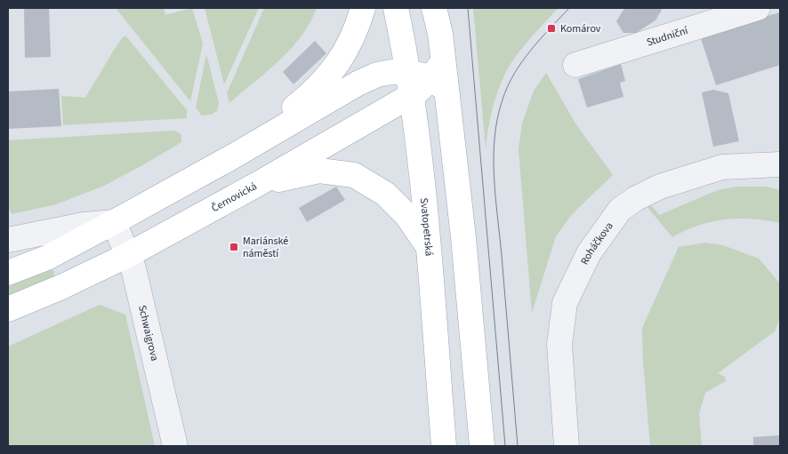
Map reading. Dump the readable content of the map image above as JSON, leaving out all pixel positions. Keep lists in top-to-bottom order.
{
  "streets": {
    "main road": ["Černovická", "Svatopetrská"],
    "street": ["Studniční", "Roháčkova", "Schwaigrova"]
  },
  "crossings": [
    ["Černovická", "Svatopetrská"],
    ["Černovická", "Schwaigrova"]
  ],
  "places": {
    "transit": ["Komárov", "Mariánské náměstí"]
  }
}
